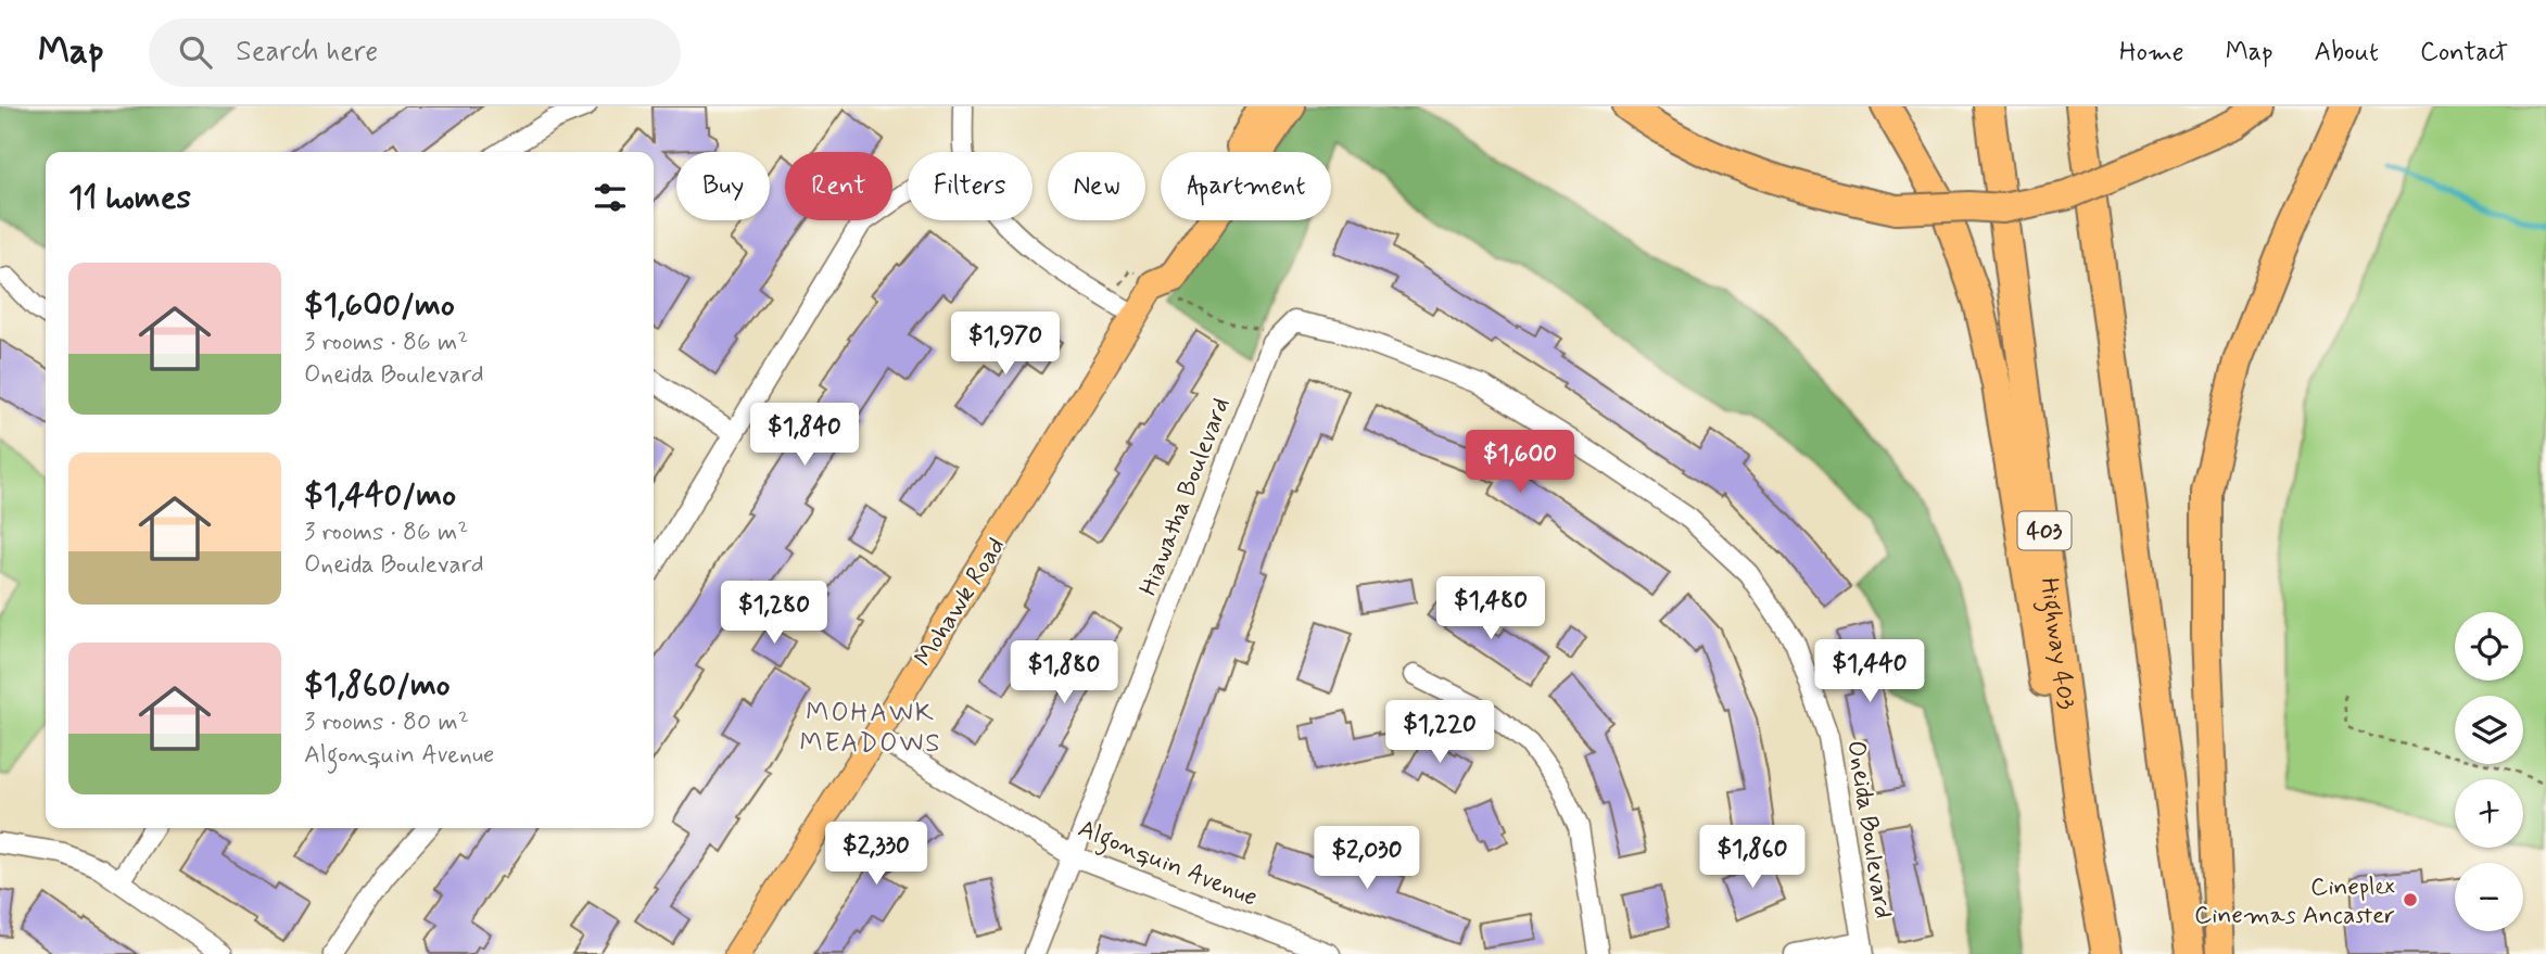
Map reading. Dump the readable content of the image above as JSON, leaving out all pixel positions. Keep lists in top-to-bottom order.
{
  "streets": {
    "highway": ["403", "Highway 403"],
    "main road": ["Mohawk Road"],
    "street": ["Hiawatha Boulevard", "Oneida Boulevard", "Algonquin Avenue"]
  },
  "crossings": [
    ["Hiawatha Boulevard", "Oneida Boulevard"],
    ["Hiawatha Boulevard", "Algonquin Avenue"],
    ["Mohawk Road", "Algonquin Avenue"]
  ],
  "districts": ["MOHAWK MEADOWS"],
  "places": ["Cineplex Cinemas Ancaster"],
  "page": {
    "header": "Map",
    "search": "Search here",
    "nav": [
      "Home",
      "Map",
      "About",
      "Contact"
    ],
    "chip": [
      "Buy",
      "Rent",
      "Filters",
      "New",
      "Apartment"
    ],
    "heading": "11 homes",
    "list": [
      {
        "name": "$1,600/mo",
        "note": "3 rooms · 86 m² · Oneida Boulevard"
      },
      {
        "name": "$1,440/mo",
        "note": "3 rooms · 86 m² · Oneida Boulevard"
      },
      {
        "name": "$1,860/mo",
        "note": "3 rooms · 80 m² · Algonquin Avenue"
      }
    ],
    "price": [
      "$1,970",
      "$1,840",
      "$1,600",
      "$1,480",
      "$1,280",
      "$1,440",
      "$1,880",
      "$1,220",
      "$2,330",
      "$1,860",
      "$2,030"
    ],
    "map_buttons": ["+", "−"]
  }
}
